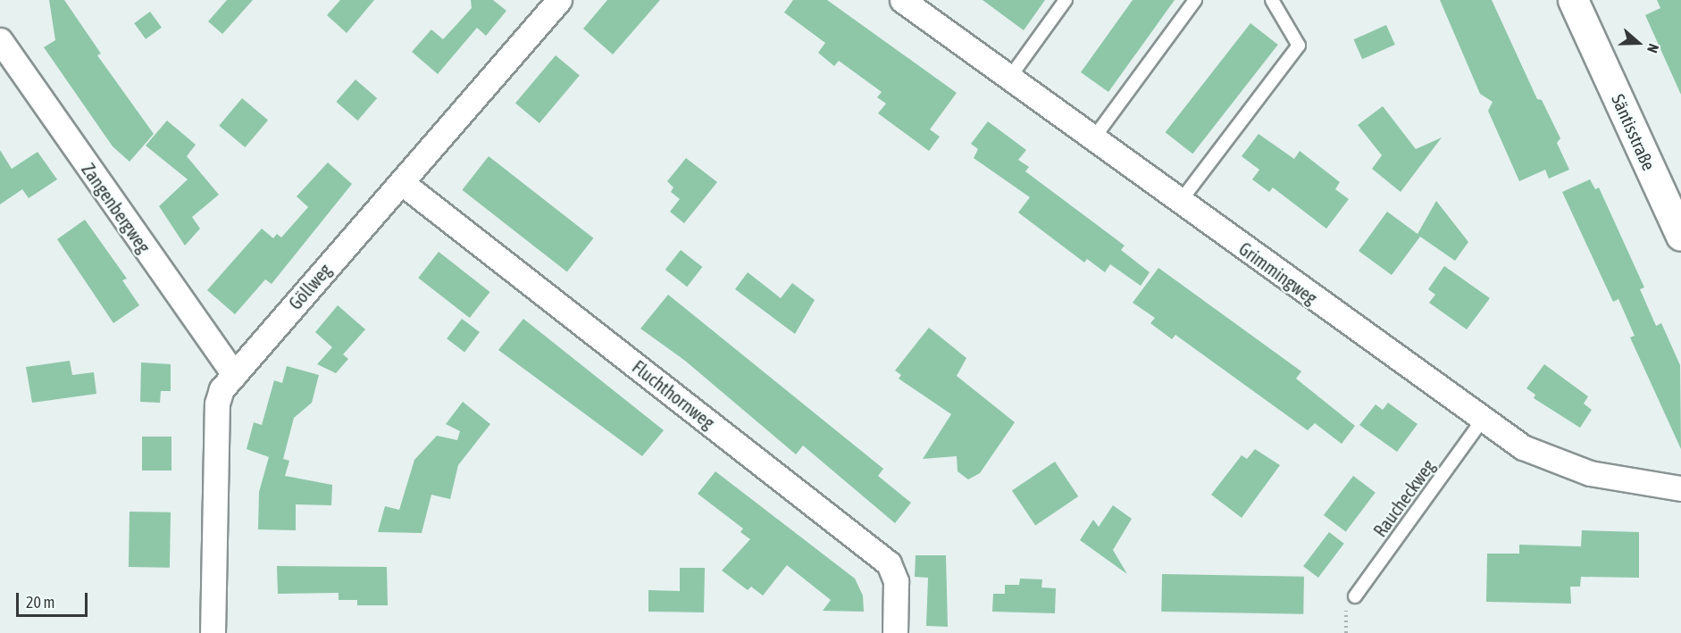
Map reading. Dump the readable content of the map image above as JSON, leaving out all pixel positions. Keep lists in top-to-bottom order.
{
  "streets": {
    "street": [
      "Säntisstraße",
      "Zangenbergweg",
      "Grimmingweg",
      "Göllweg",
      "Fluchthornweg"
    ],
    "lane": ["Raucheckweg"]
  },
  "crossings": [
    ["Zangenbergweg", "Göllweg"],
    ["Grimmingweg", "Raucheckweg"],
    ["Göllweg", "Fluchthornweg"]
  ],
  "scale_bar": "20 m",
  "north": "right"
}
